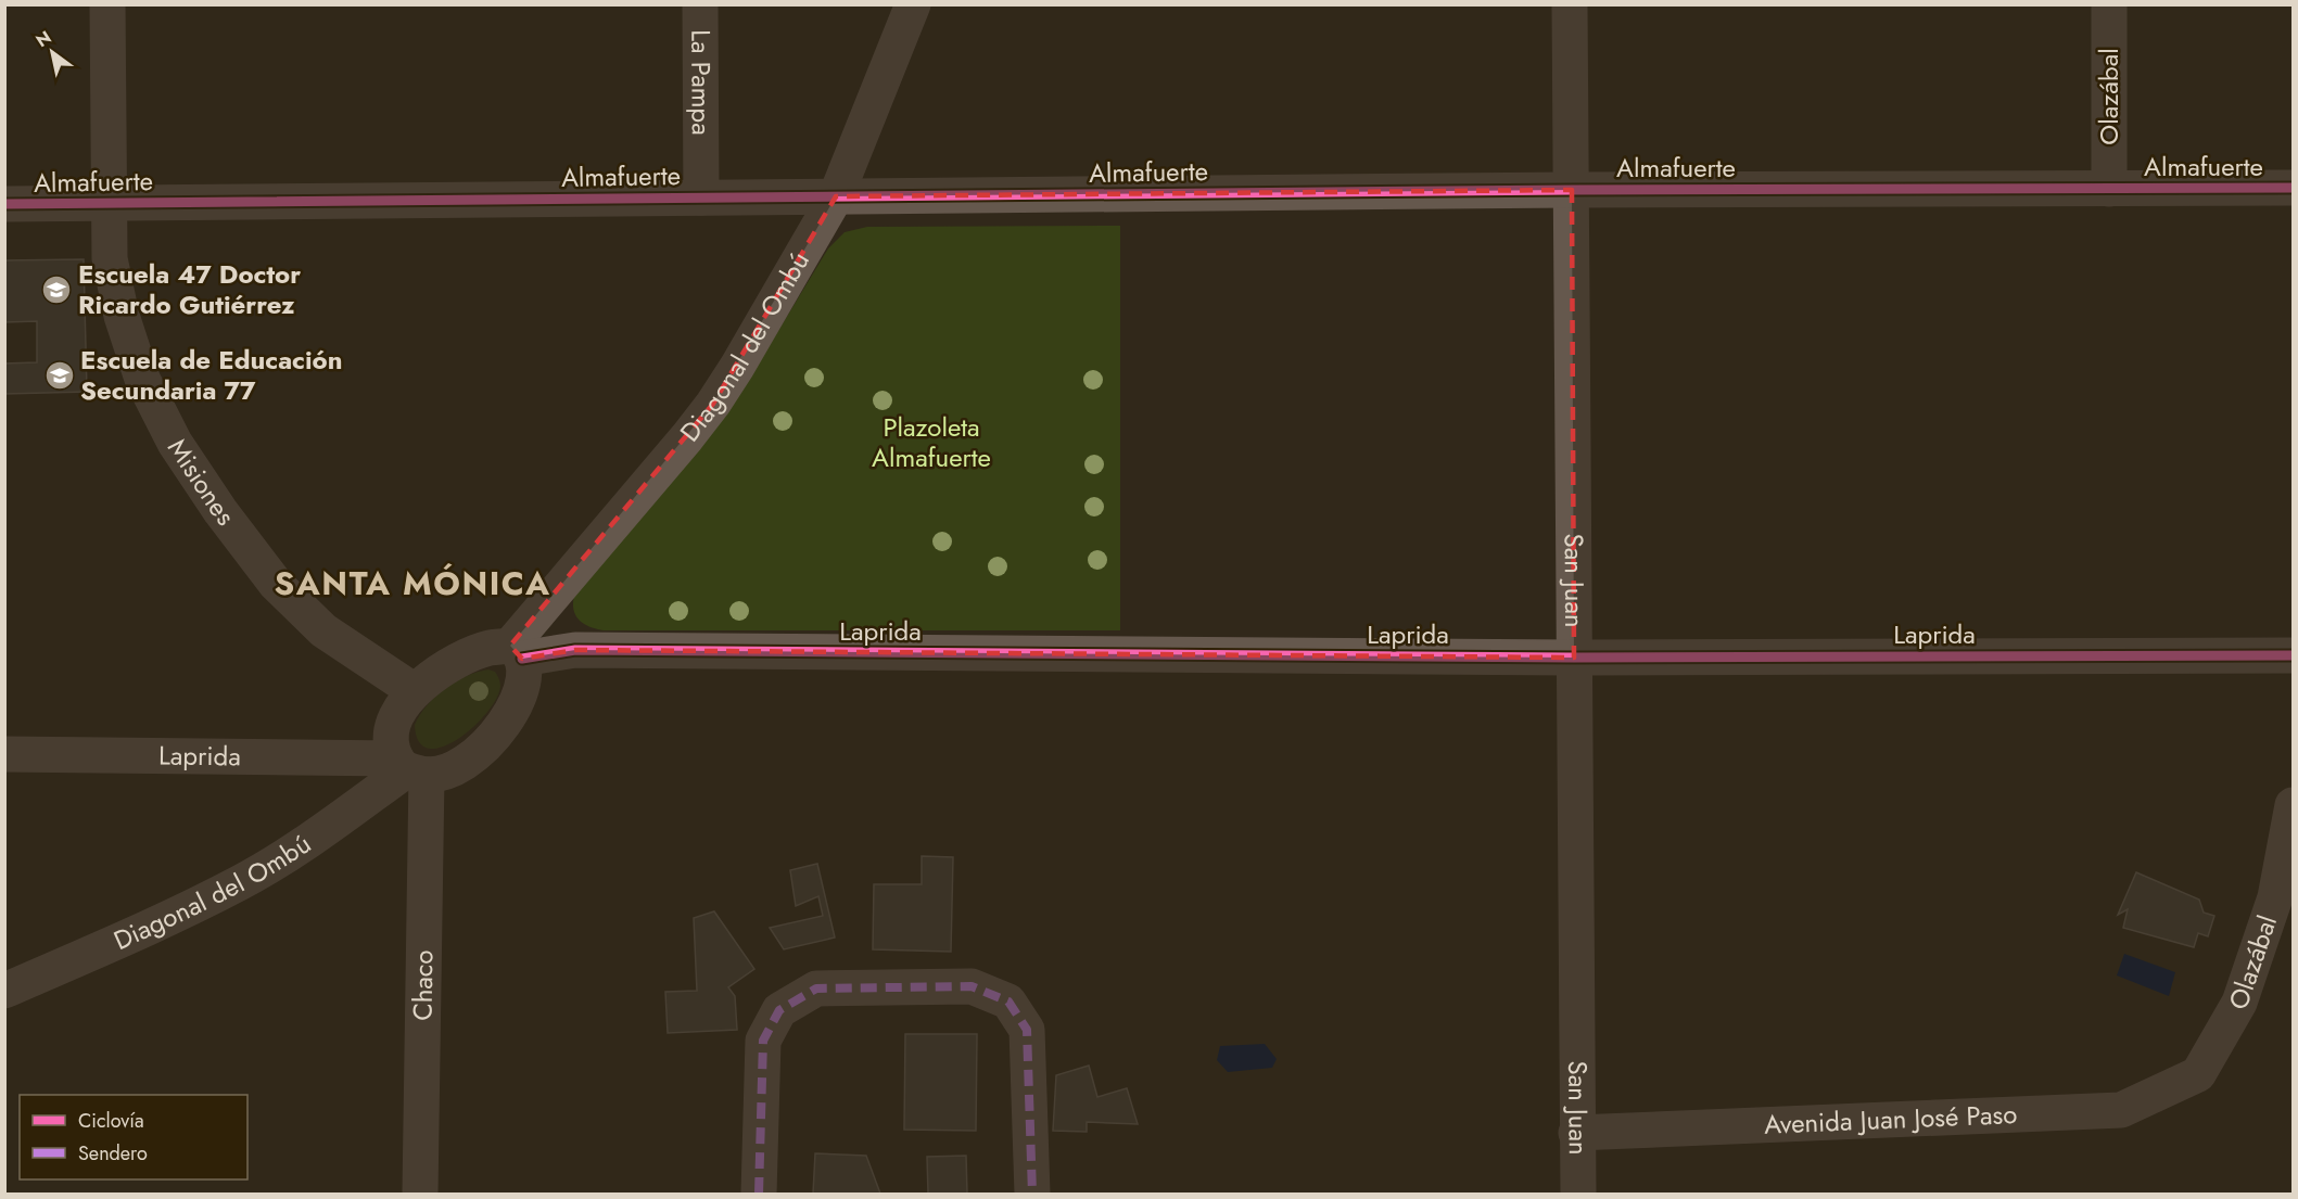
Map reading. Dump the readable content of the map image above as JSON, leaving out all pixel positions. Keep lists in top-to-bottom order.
{
  "streets": {
    "street": [
      "La Pampa",
      "Olazábal",
      "Almafuerte",
      "Diagonal del Ombú",
      "Misiones",
      "San Juan",
      "Laprida",
      "Chaco",
      "Avenida Juan José Paso"
    ]
  },
  "crossings": [
    ["La Pampa", "Almafuerte"],
    ["Olazábal", "Almafuerte"],
    ["Olazábal", "Avenida Juan José Paso"],
    ["Almafuerte", "Diagonal del Ombú"],
    ["Almafuerte", "Misiones"],
    ["Almafuerte", "San Juan"],
    ["Diagonal del Ombú", "Laprida"],
    ["Diagonal del Ombú", "Chaco"],
    ["San Juan", "Laprida"],
    ["San Juan", "Avenida Juan José Paso"],
    ["Laprida", "Chaco"]
  ],
  "districts": ["SANTA MÓNICA"],
  "parks": ["Plazoleta Almafuerte"],
  "places": {
    "school or university": ["Escuela 47 Doctor Ricardo Gutiérrez", "Escuela de Educación Secundaria 77"]
  },
  "legend": ["Ciclovía", "Sendero"],
  "north": "top left"
}
